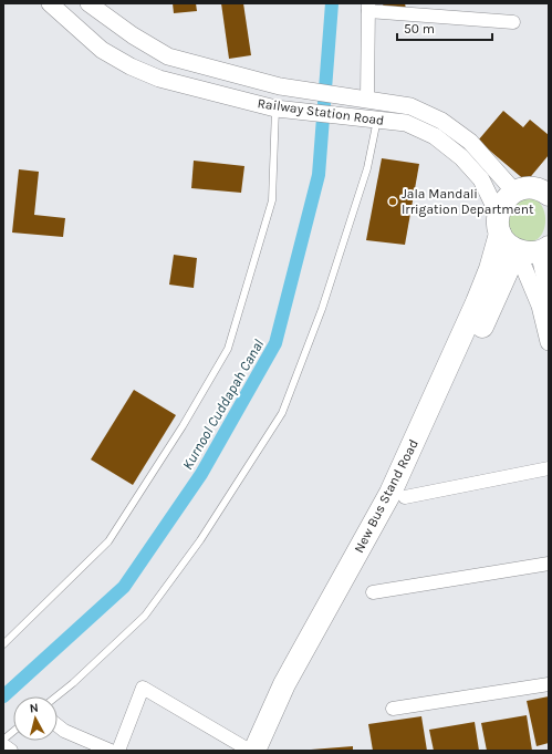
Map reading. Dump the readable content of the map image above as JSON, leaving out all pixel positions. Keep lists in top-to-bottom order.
{
  "streets": {
    "main road": ["New Bus Stand Road"],
    "street": ["Railway Station Road"]
  },
  "crossings": [
    ["Railway Station Road", "New Bus Stand Road"]
  ],
  "water": ["Kurnool Cuddapah Canal"],
  "places": ["Jala Mandali Irrigation Department"],
  "scale_bar": "50 m",
  "north": "top"
}
